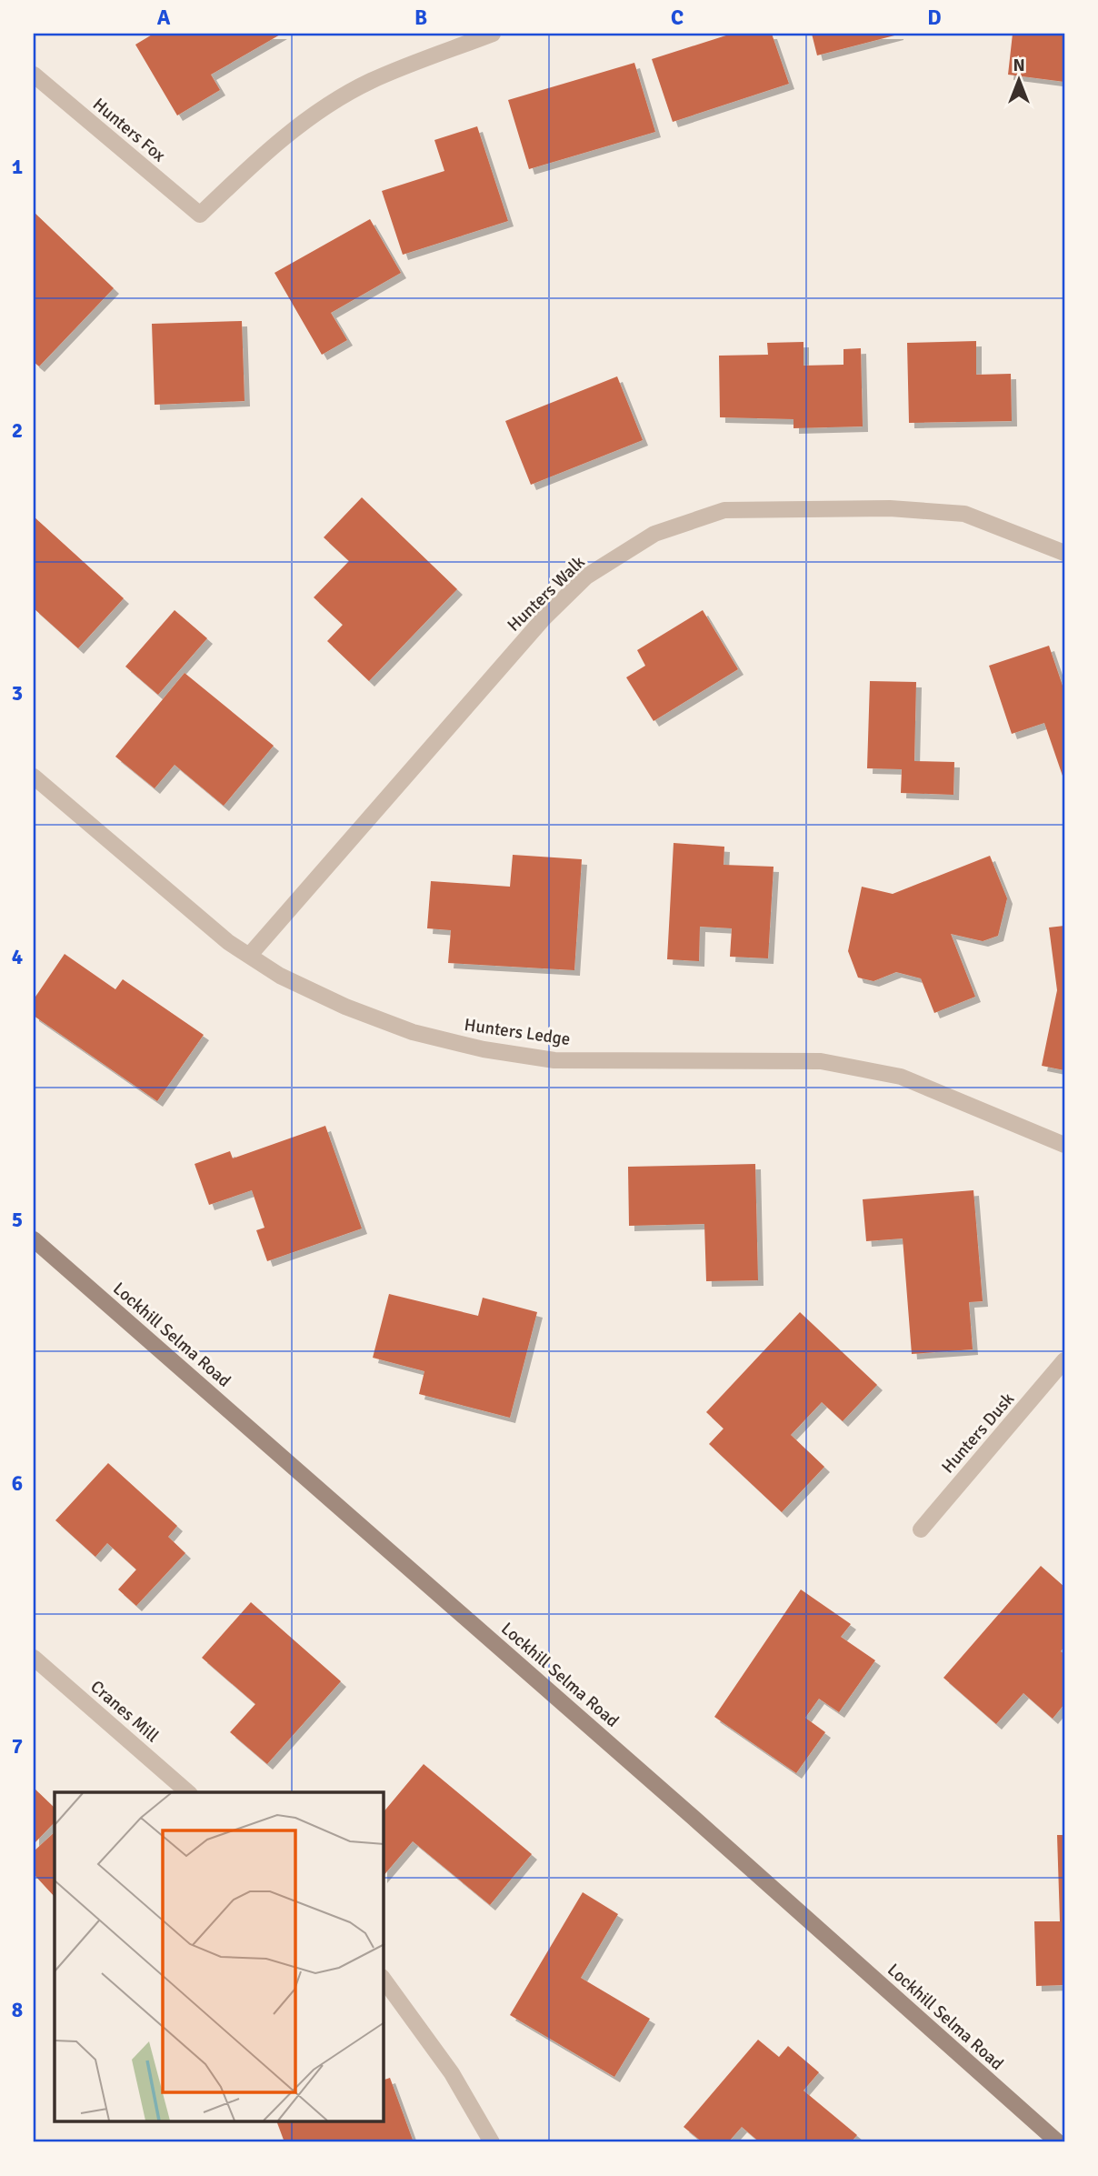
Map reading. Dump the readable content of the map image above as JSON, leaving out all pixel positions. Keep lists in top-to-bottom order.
{
  "streets": {
    "main road": ["Lockhill Selma Road"],
    "street": [
      "Hunters Fox",
      "Hunters Walk",
      "Hunters Ledge",
      "Hunters Dusk",
      "Cranes Mill"
    ]
  },
  "crossings": [
    ["Hunters Walk", "Hunters Ledge"]
  ],
  "north": "top",
  "grid": {
    "columns": [
      "A",
      "B",
      "C",
      "D"
    ],
    "rows": [
      "1",
      "2",
      "3",
      "4",
      "5",
      "6",
      "7",
      "8"
    ]
  }
}
